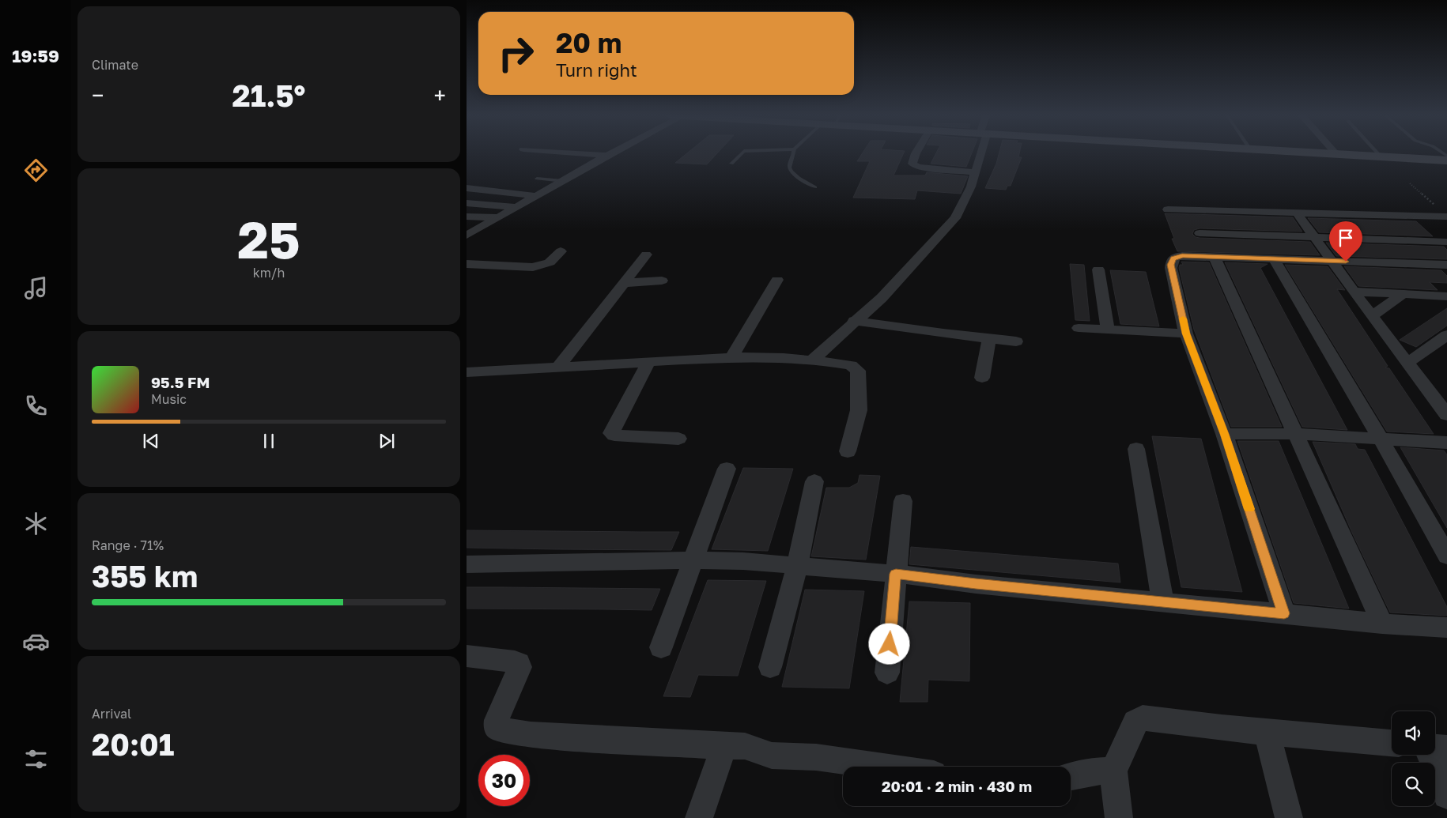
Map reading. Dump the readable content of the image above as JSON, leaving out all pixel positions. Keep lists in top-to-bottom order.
{
  "page": {
    "tabs": "19:59",
    "tile": [
      "Climate",
      ["25", "km/h"],
      ["Range · 71%", "355 km"],
      ["Arrival", "20:01"]
    ],
    "turn": ["20 m", "Turn right"],
    "heat": ["−", "21.5°", "+"],
    "song": ["95.5 FM", "Music"],
    "limit": "30",
    "trip": "20:01 · 2 min · 430 m"
  }
}
